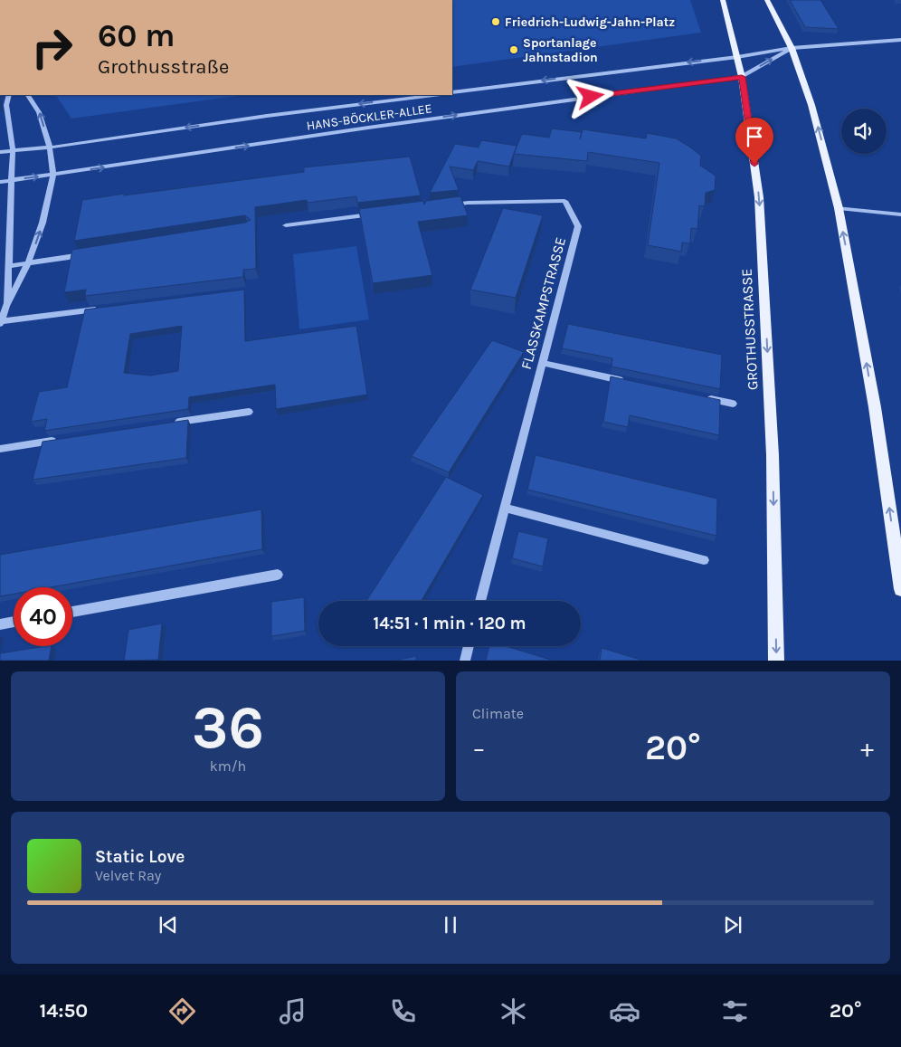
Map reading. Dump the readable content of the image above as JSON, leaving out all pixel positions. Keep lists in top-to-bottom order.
{
  "streets": {
    "main road": ["GROTHUSSTRASSE"],
    "street": ["HANS-BÖCKLER-ALLEE", "FLASSKAMPSTRASSE"]
  },
  "crossings": [
    ["HANS-BÖCKLER-ALLEE", "GROTHUSSTRASSE"]
  ],
  "places": ["Friedrich-Ludwig-Jahn-Platz", "Sportanlage Jahnstadion"],
  "page": {
    "turn": ["60 m", "Grothusstraße"],
    "limit": "40",
    "trip": "14:51 · 1 min · 120 m",
    "tile": [
      ["36", "km/h"],
      "Climate"
    ],
    "heat": ["−", "20°", "+"],
    "song": ["Static Love", "Velvet Ray"],
    "tabs": ["14:50", "20°"]
  }
}
